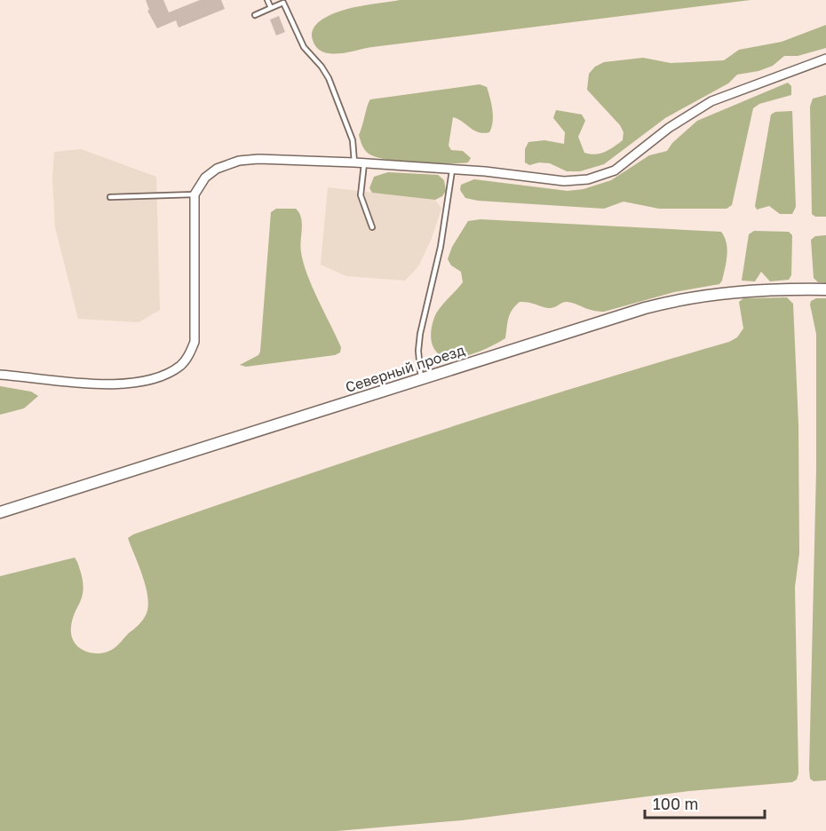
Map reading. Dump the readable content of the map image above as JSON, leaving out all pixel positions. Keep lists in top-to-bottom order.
{
  "streets": {
    "street": ["Северный проезд"]
  },
  "scale_bar": "100 m"
}
